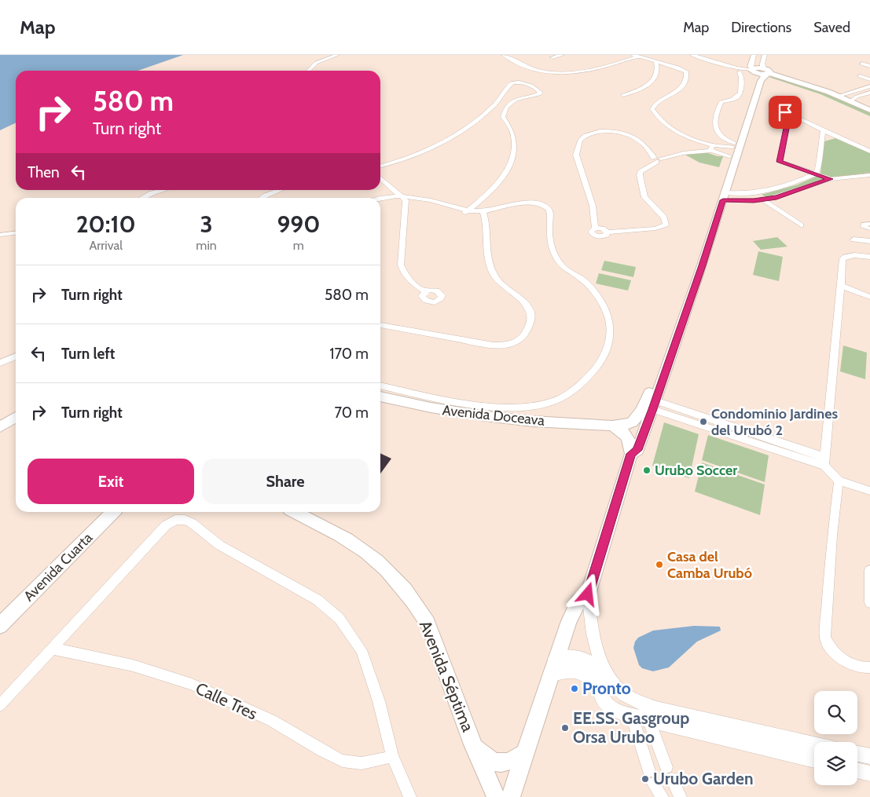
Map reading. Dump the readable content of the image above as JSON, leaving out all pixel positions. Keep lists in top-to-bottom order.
{
  "streets": {
    "main road": ["Avenida Doceava", "Avenida Cuarta", "Avenida Séptima"],
    "street": ["Calle Tres"]
  },
  "places": [
    "Condominio Jardines del Urubó 2",
    "Urubo Soccer",
    "Casa del Camba Urubó",
    "Pronto",
    "EE.SS. Gasgroup Orsa Urubo",
    "Urubo Garden"
  ],
  "page": {
    "header": "Map",
    "nav": ["Map", "Directions", "Saved"],
    "turn": ["580 m", "Turn right"],
    "then": "Then",
    "eta": [
      "20:10",
      "Arrival",
      "3",
      "min",
      "990",
      "m"
    ],
    "list": [
      {
        "name": "Turn right",
        "value": "580 m"
      },
      {
        "name": "Turn left",
        "value": "170 m"
      },
      {
        "name": "Turn right",
        "value": "70 m"
      }
    ],
    "buttons": ["Exit", "Share"]
  }
}
